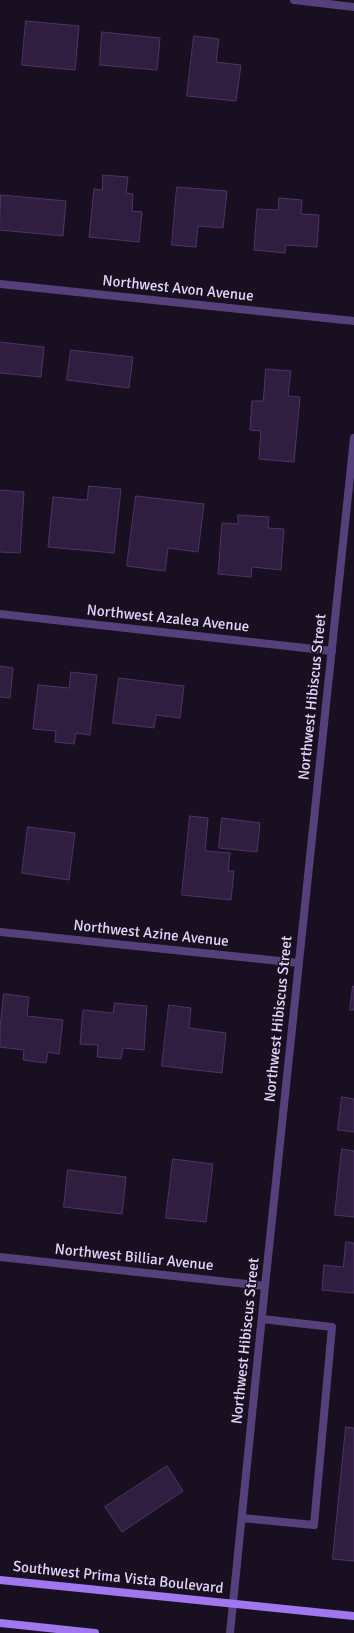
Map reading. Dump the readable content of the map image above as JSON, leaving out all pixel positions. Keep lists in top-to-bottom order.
{
  "streets": {
    "main road": ["Southwest Prima Vista Boulevard"],
    "street": [
      "Northwest Avon Avenue",
      "Northwest Azalea Avenue",
      "Northwest Hibiscus Street",
      "Northwest Azine Avenue",
      "Northwest Billiar Avenue"
    ]
  },
  "crossings": [
    ["Northwest Azalea Avenue", "Northwest Hibiscus Street"],
    ["Northwest Hibiscus Street", "Northwest Azine Avenue"],
    ["Northwest Hibiscus Street", "Northwest Billiar Avenue"],
    ["Northwest Hibiscus Street", "Southwest Prima Vista Boulevard"]
  ]
}
